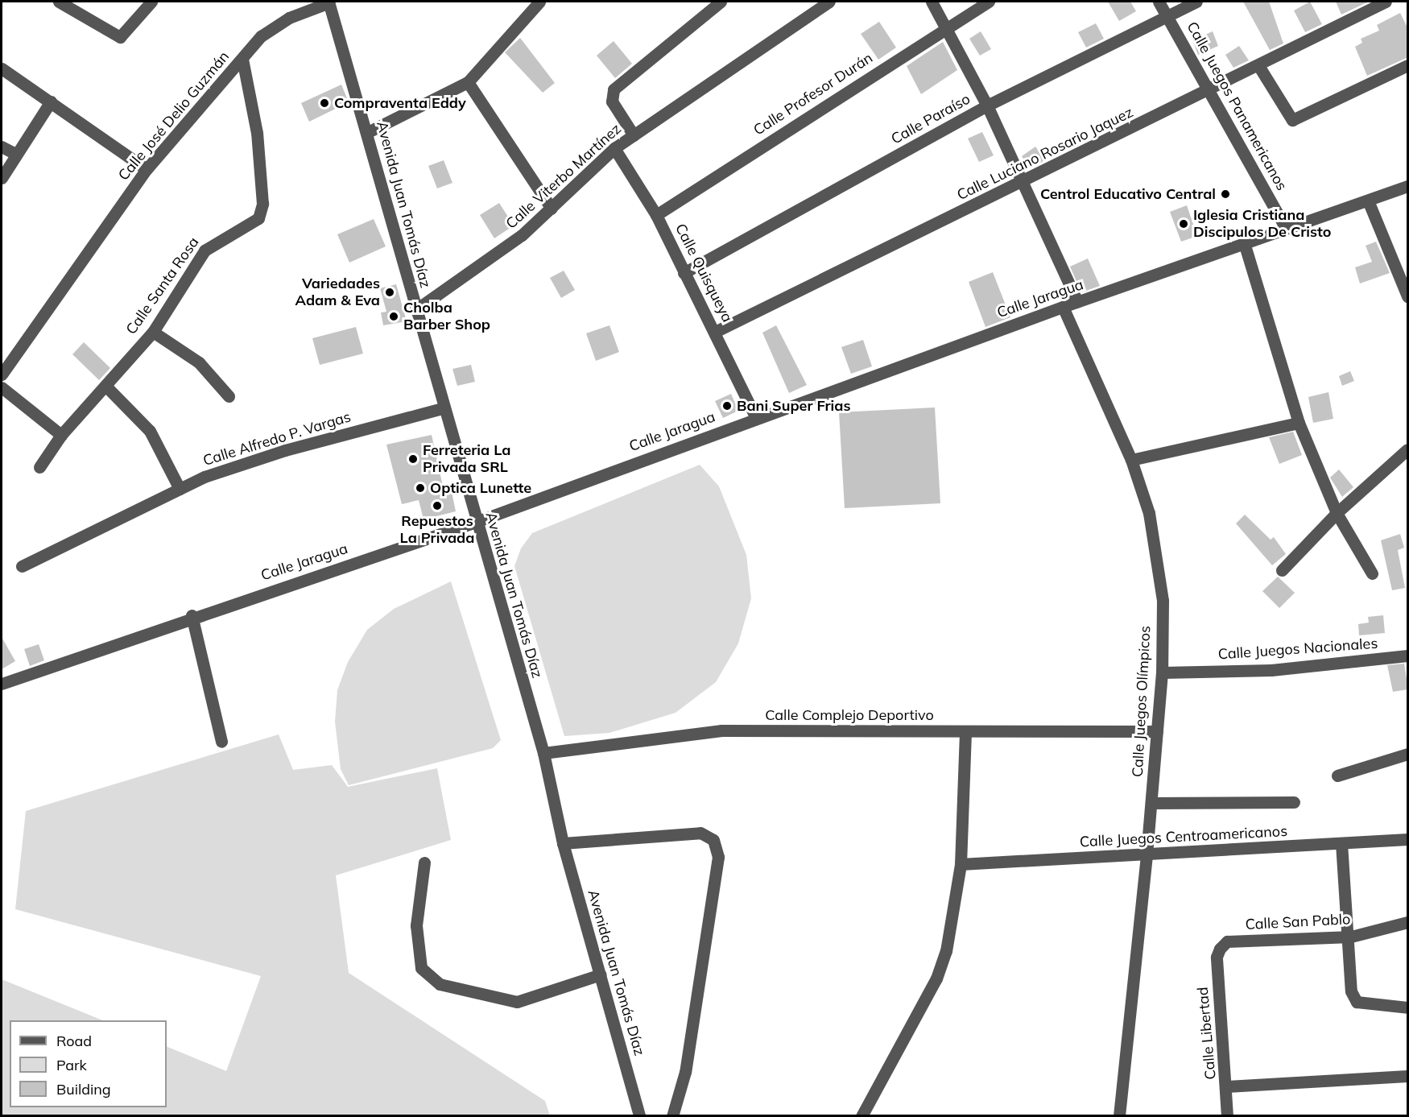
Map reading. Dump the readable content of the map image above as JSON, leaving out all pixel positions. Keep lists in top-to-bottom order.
{
  "streets": {
    "street": [
      "Calle Profesor Durán",
      "Calle Juegos Panamericanos",
      "Calle José Delio Guzmán",
      "Calle Paraíso",
      "Calle Luciano Rosario Jaquez",
      "Calle Viterbo Martínez",
      "Avenida Juan Tomás Díaz",
      "Calle Quisqueya",
      "Calle Santa Rosa",
      "Calle Jaragua",
      "Calle Alfredo P. Vargas",
      "Calle Juegos Nacionales",
      "Calle Juegos Olímpicos",
      "Calle Complejo Deportivo",
      "Calle Juegos Centroamericanos",
      "Calle San Pablo",
      "Calle Libertad"
    ]
  },
  "crossings": [
    ["Calle Profesor Durán", "Calle Quisqueya"],
    ["Calle Juegos Panamericanos", "Calle Paraíso"],
    ["Calle Juegos Panamericanos", "Calle Luciano Rosario Jaquez"],
    ["Calle Juegos Panamericanos", "Calle Jaragua"],
    ["Calle José Delio Guzmán", "Avenida Juan Tomás Díaz"],
    ["Calle José Delio Guzmán", "Calle Santa Rosa"],
    ["Calle Paraíso", "Calle Quisqueya"],
    ["Calle Luciano Rosario Jaquez", "Calle Quisqueya"],
    ["Calle Viterbo Martínez", "Avenida Juan Tomás Díaz"],
    ["Calle Viterbo Martínez", "Calle Quisqueya"],
    ["Avenida Juan Tomás Díaz", "Calle Jaragua"],
    ["Avenida Juan Tomás Díaz", "Calle Alfredo P. Vargas"],
    ["Avenida Juan Tomás Díaz", "Calle Complejo Deportivo"],
    ["Calle Quisqueya", "Calle Jaragua"],
    ["Calle Jaragua", "Calle Juegos Olímpicos"],
    ["Calle Juegos Nacionales", "Calle Juegos Olímpicos"],
    ["Calle Juegos Olímpicos", "Calle Complejo Deportivo"],
    ["Calle Juegos Olímpicos", "Calle Juegos Centroamericanos"],
    ["Calle San Pablo", "Calle Libertad"]
  ],
  "places": [
    "Compraventa Eddy",
    "Centrol Educativo Central",
    "Iglesia Cristiana Discipulos De Cristo",
    "Variedades Adam & Eva",
    "Cholba Barber Shop",
    "Bani Super Frias",
    "Ferreteria La Privada SRL",
    "Optica Lunette",
    "Repuestos La Privada"
  ],
  "legend": ["Road", "Park", "Building"]
}
